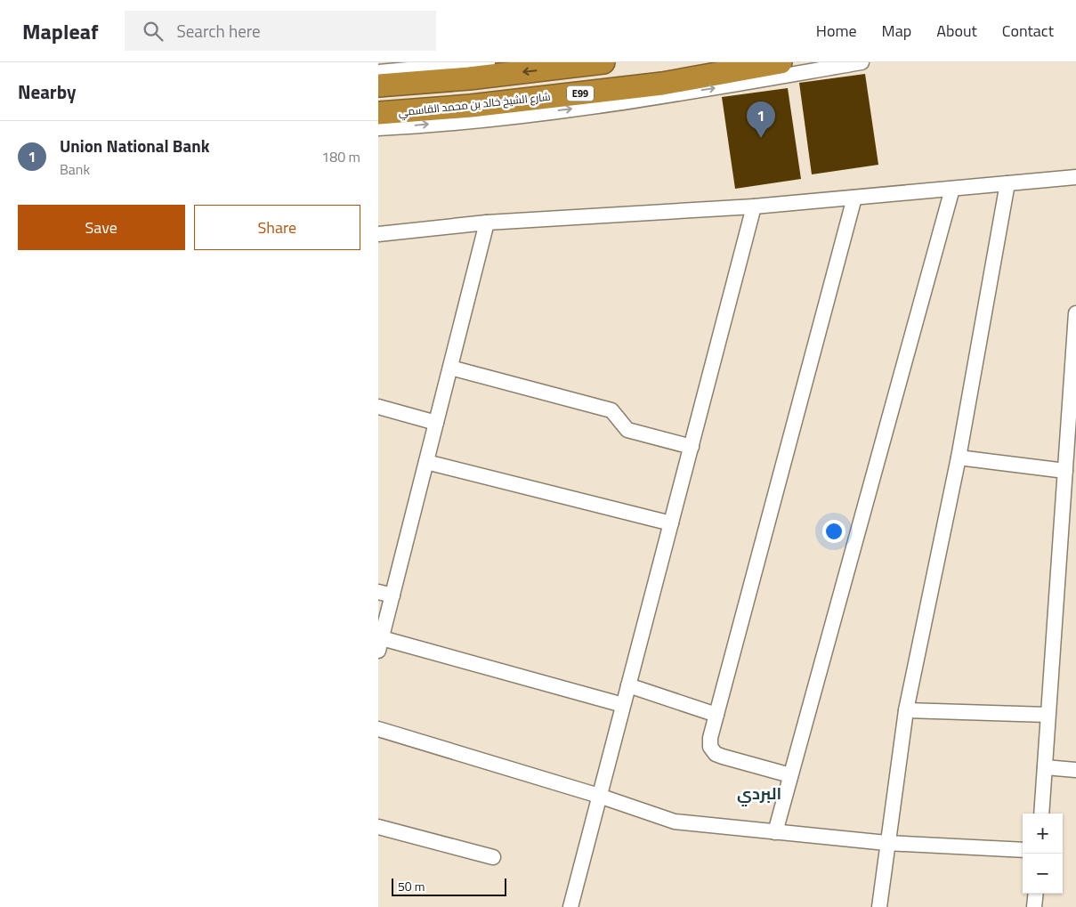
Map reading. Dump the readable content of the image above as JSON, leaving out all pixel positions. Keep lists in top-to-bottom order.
{
  "streets": {
    "highway": ["E99", "شارع الشيخ خالد بن محمد القاسمي"]
  },
  "districts": ["البردي"],
  "scale_bar": "50 m",
  "page": {
    "header": "Mapleaf",
    "search": "Search here",
    "nav": [
      "Home",
      "Map",
      "About",
      "Contact"
    ],
    "heading": "Nearby",
    "pins": "1",
    "list": [
      {
        "mark": "1",
        "name": "Union National Bank",
        "note": "Bank",
        "value": "180 m"
      }
    ],
    "buttons": ["Save", "Share"],
    "map_buttons": ["+", "−"],
    "scale": "50 m"
  }
}
